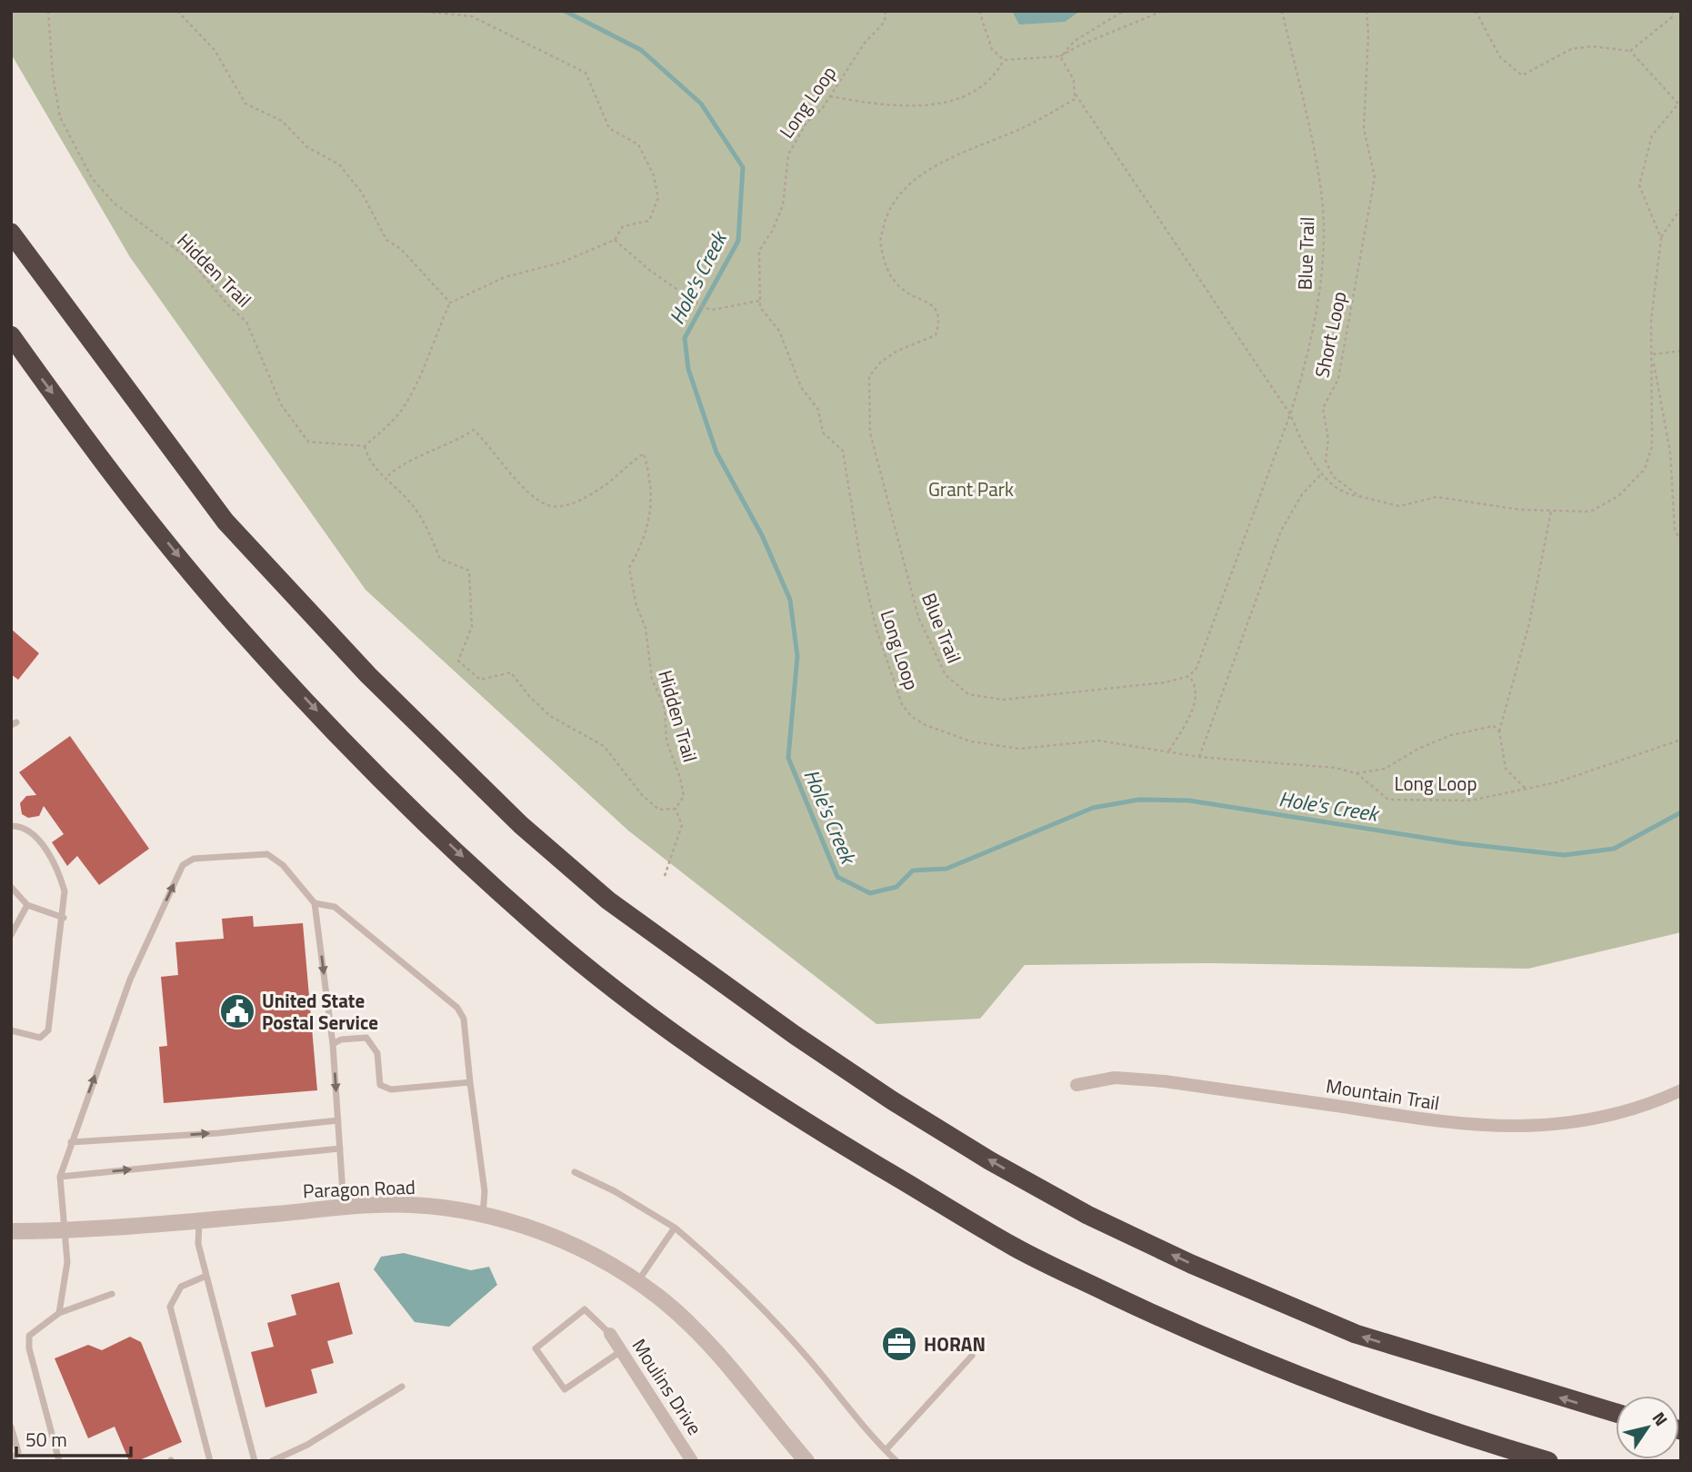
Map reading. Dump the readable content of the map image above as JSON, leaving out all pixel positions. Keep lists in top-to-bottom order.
{
  "streets": {
    "street": ["Mountain Trail", "Paragon Road", "Moulins Drive"],
    "path": [
      "Long Loop",
      "Blue Trail",
      "Hidden Trail",
      "Short Loop"
    ]
  },
  "water": ["Hole's Creek"],
  "parks": ["Grant Park"],
  "places": {
    "public building": ["United State Postal Service"],
    "office": ["HORAN"]
  },
  "scale_bar": "50 m",
  "north": "top right"
}
